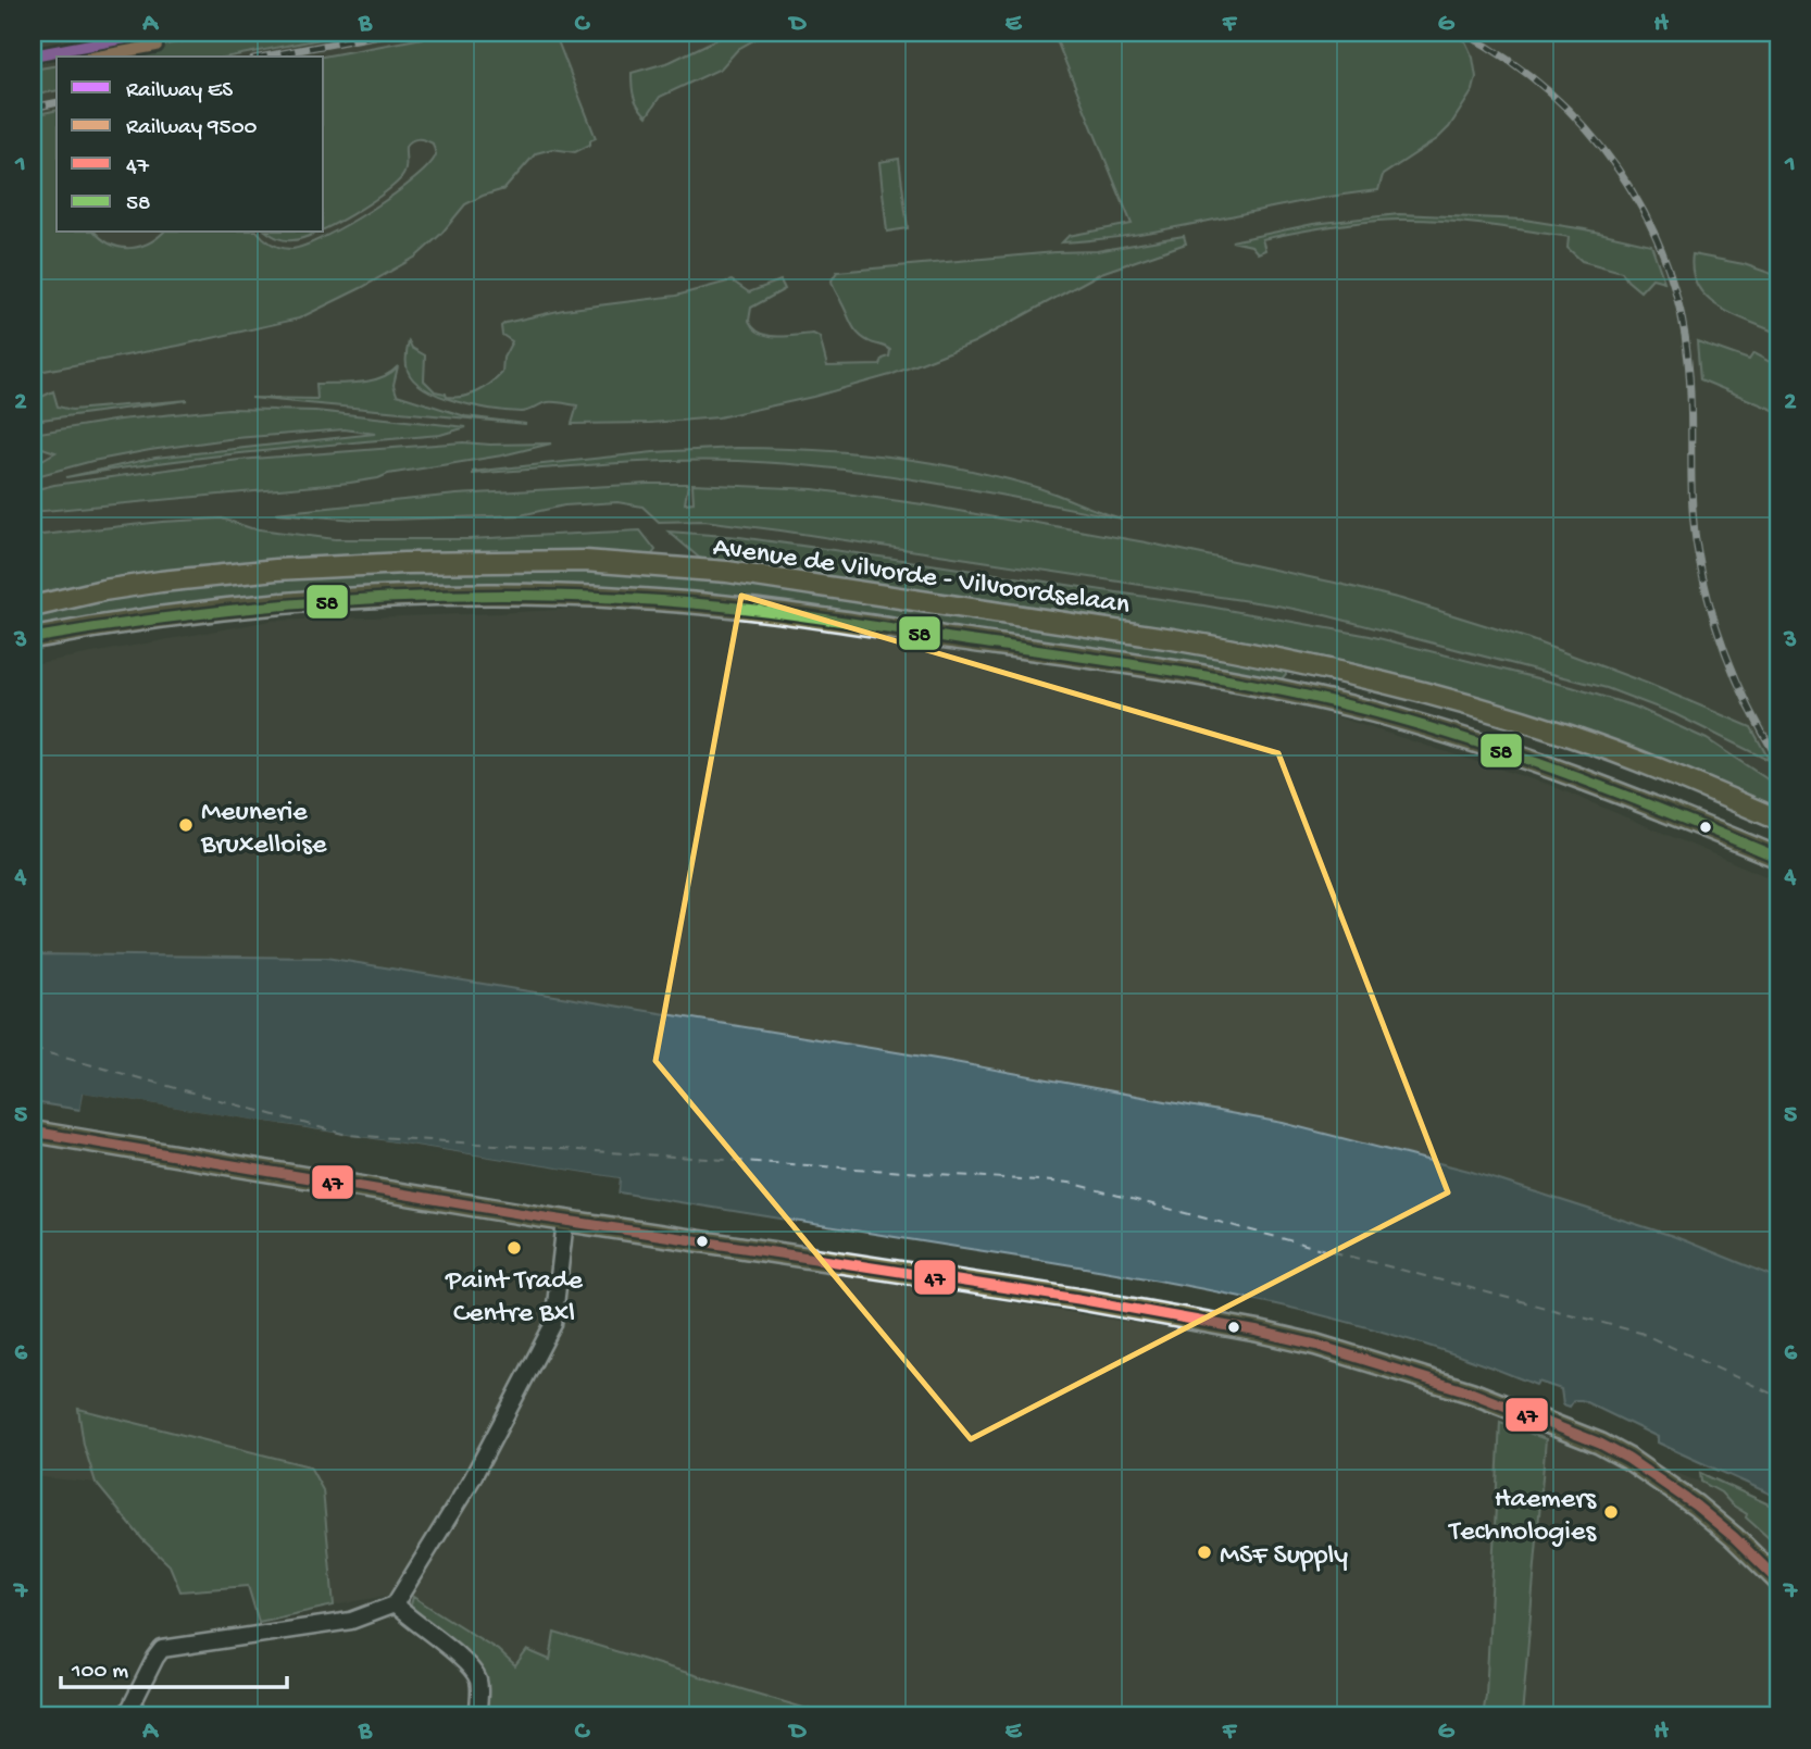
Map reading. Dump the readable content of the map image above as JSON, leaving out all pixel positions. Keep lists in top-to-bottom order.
{
  "streets": {
    "main road": ["Avenue de Vilvorde - Vilvoordselaan"]
  },
  "places": [
    "Meunerie Bruxelloise",
    "Paint Trade Centre Bxl",
    "Haemers Technologies",
    "MSF Supply"
  ],
  "lines": [
    "rail line ES",
    "rail line 9500",
    "transit line 58",
    "transit line 47"
  ],
  "legend": [
    "Railway ES",
    "Railway 9500",
    "47",
    "58"
  ],
  "scale_bar": "100 m",
  "grid": {
    "columns": [
      "A",
      "B",
      "C",
      "D",
      "E",
      "F",
      "G",
      "H"
    ],
    "rows": [
      "1",
      "2",
      "3",
      "4",
      "5",
      "6",
      "7"
    ]
  }
}
